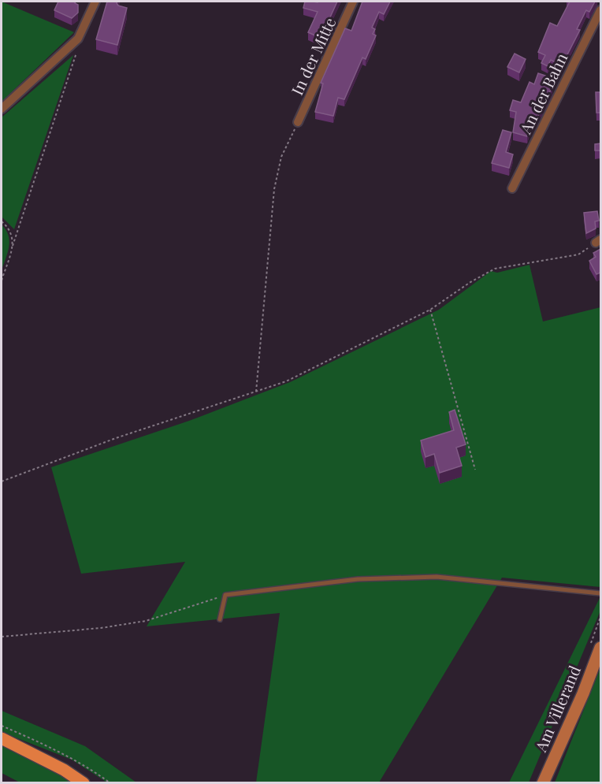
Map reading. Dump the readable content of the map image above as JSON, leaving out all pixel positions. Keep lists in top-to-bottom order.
{
  "streets": {
    "main road": ["Am Villerand"],
    "street": ["In der Mitte", "An der Bahn"]
  }
}
